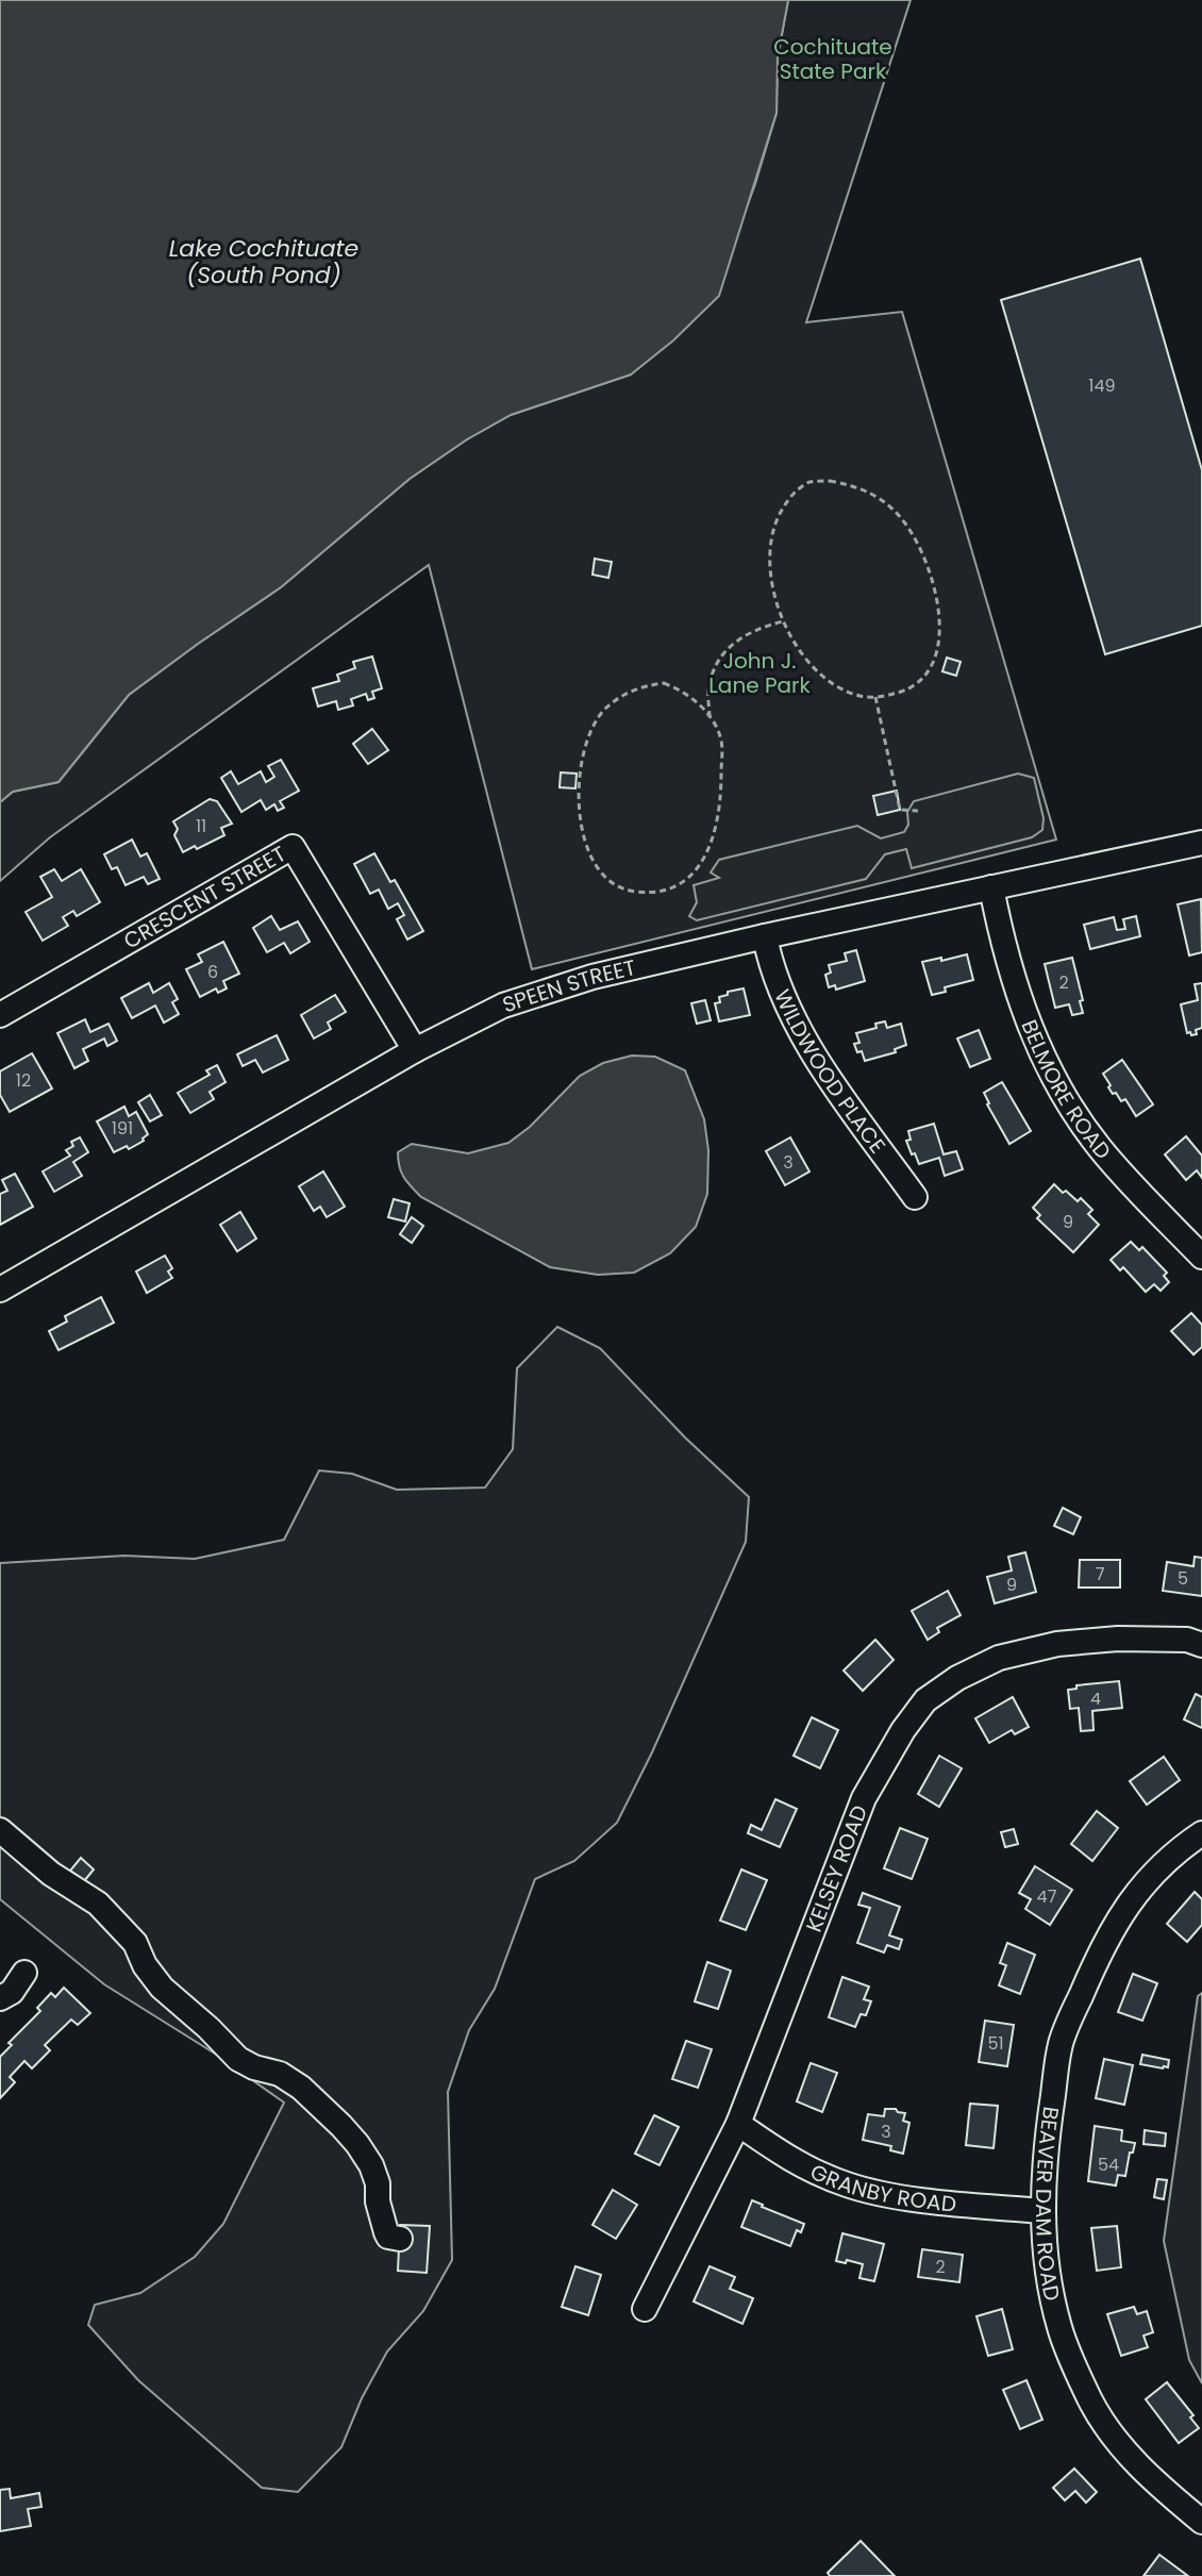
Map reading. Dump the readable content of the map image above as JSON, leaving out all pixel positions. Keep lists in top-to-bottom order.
{
  "streets": {
    "street": [
      "CRESCENT STREET",
      "SPEEN STREET",
      "WILDWOOD PLACE",
      "BELMORE ROAD",
      "KELSEY ROAD",
      "GRANBY ROAD",
      "BEAVER DAM ROAD"
    ]
  },
  "crossings": [
    ["CRESCENT STREET", "SPEEN STREET"],
    ["SPEEN STREET", "WILDWOOD PLACE"],
    ["SPEEN STREET", "BELMORE ROAD"],
    ["KELSEY ROAD", "GRANBY ROAD"],
    ["GRANBY ROAD", "BEAVER DAM ROAD"]
  ],
  "water": ["Lake Cochituate (South Pond)"],
  "parks": ["Cochituate State Park", "John J. Lane Park"],
  "house_numbers": [
    "149",
    "11",
    "6",
    "2",
    "12",
    "191",
    "3",
    "9",
    "7",
    "5",
    "9",
    "4",
    "47",
    "51",
    "3",
    "54",
    "2"
  ]
}
